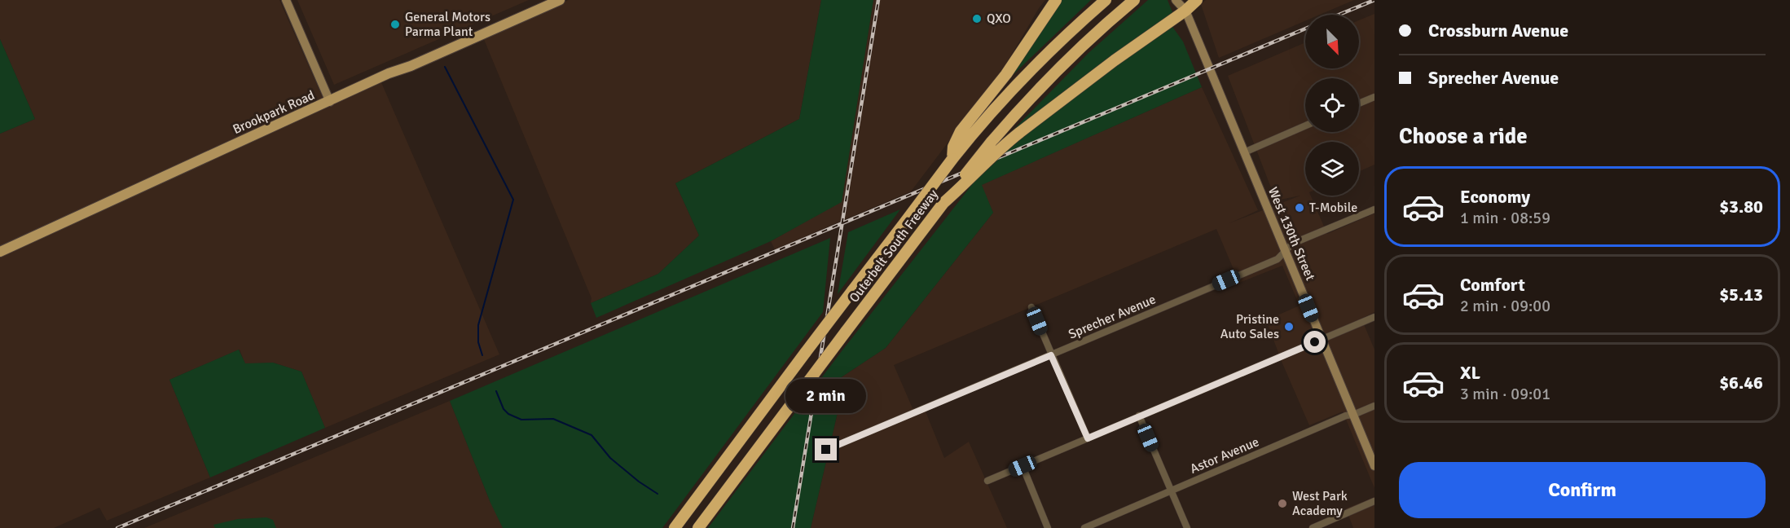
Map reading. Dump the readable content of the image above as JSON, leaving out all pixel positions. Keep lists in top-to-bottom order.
{
  "streets": {
    "highway": ["Outerbelt South Freeway"],
    "main road": ["Brookpark Road", "West 130th Street"],
    "street": ["Sprecher Avenue", "Astor Avenue"]
  },
  "crossings": [
    ["West 130th Street", "Sprecher Avenue"],
    ["West 130th Street", "Astor Avenue"]
  ],
  "places": [
    "QXO",
    "General Motors Parma Plant",
    "T-Mobile",
    "Pristine Auto Sales",
    "West Park Academy"
  ],
  "north": "bottom right",
  "page": {
    "banner": ["Crossburn Avenue", "Sprecher Avenue"],
    "heading": "Choose a ride",
    "list": [
      {
        "name": "Economy",
        "note": "1 min · 08:59",
        "value": "$3.80"
      },
      {
        "name": "Comfort",
        "note": "2 min · 09:00",
        "value": "$5.13"
      },
      {
        "name": "XL",
        "note": "3 min · 09:01",
        "value": "$6.46"
      }
    ],
    "bubble": "2 min",
    "buttons": "Confirm"
  }
}
